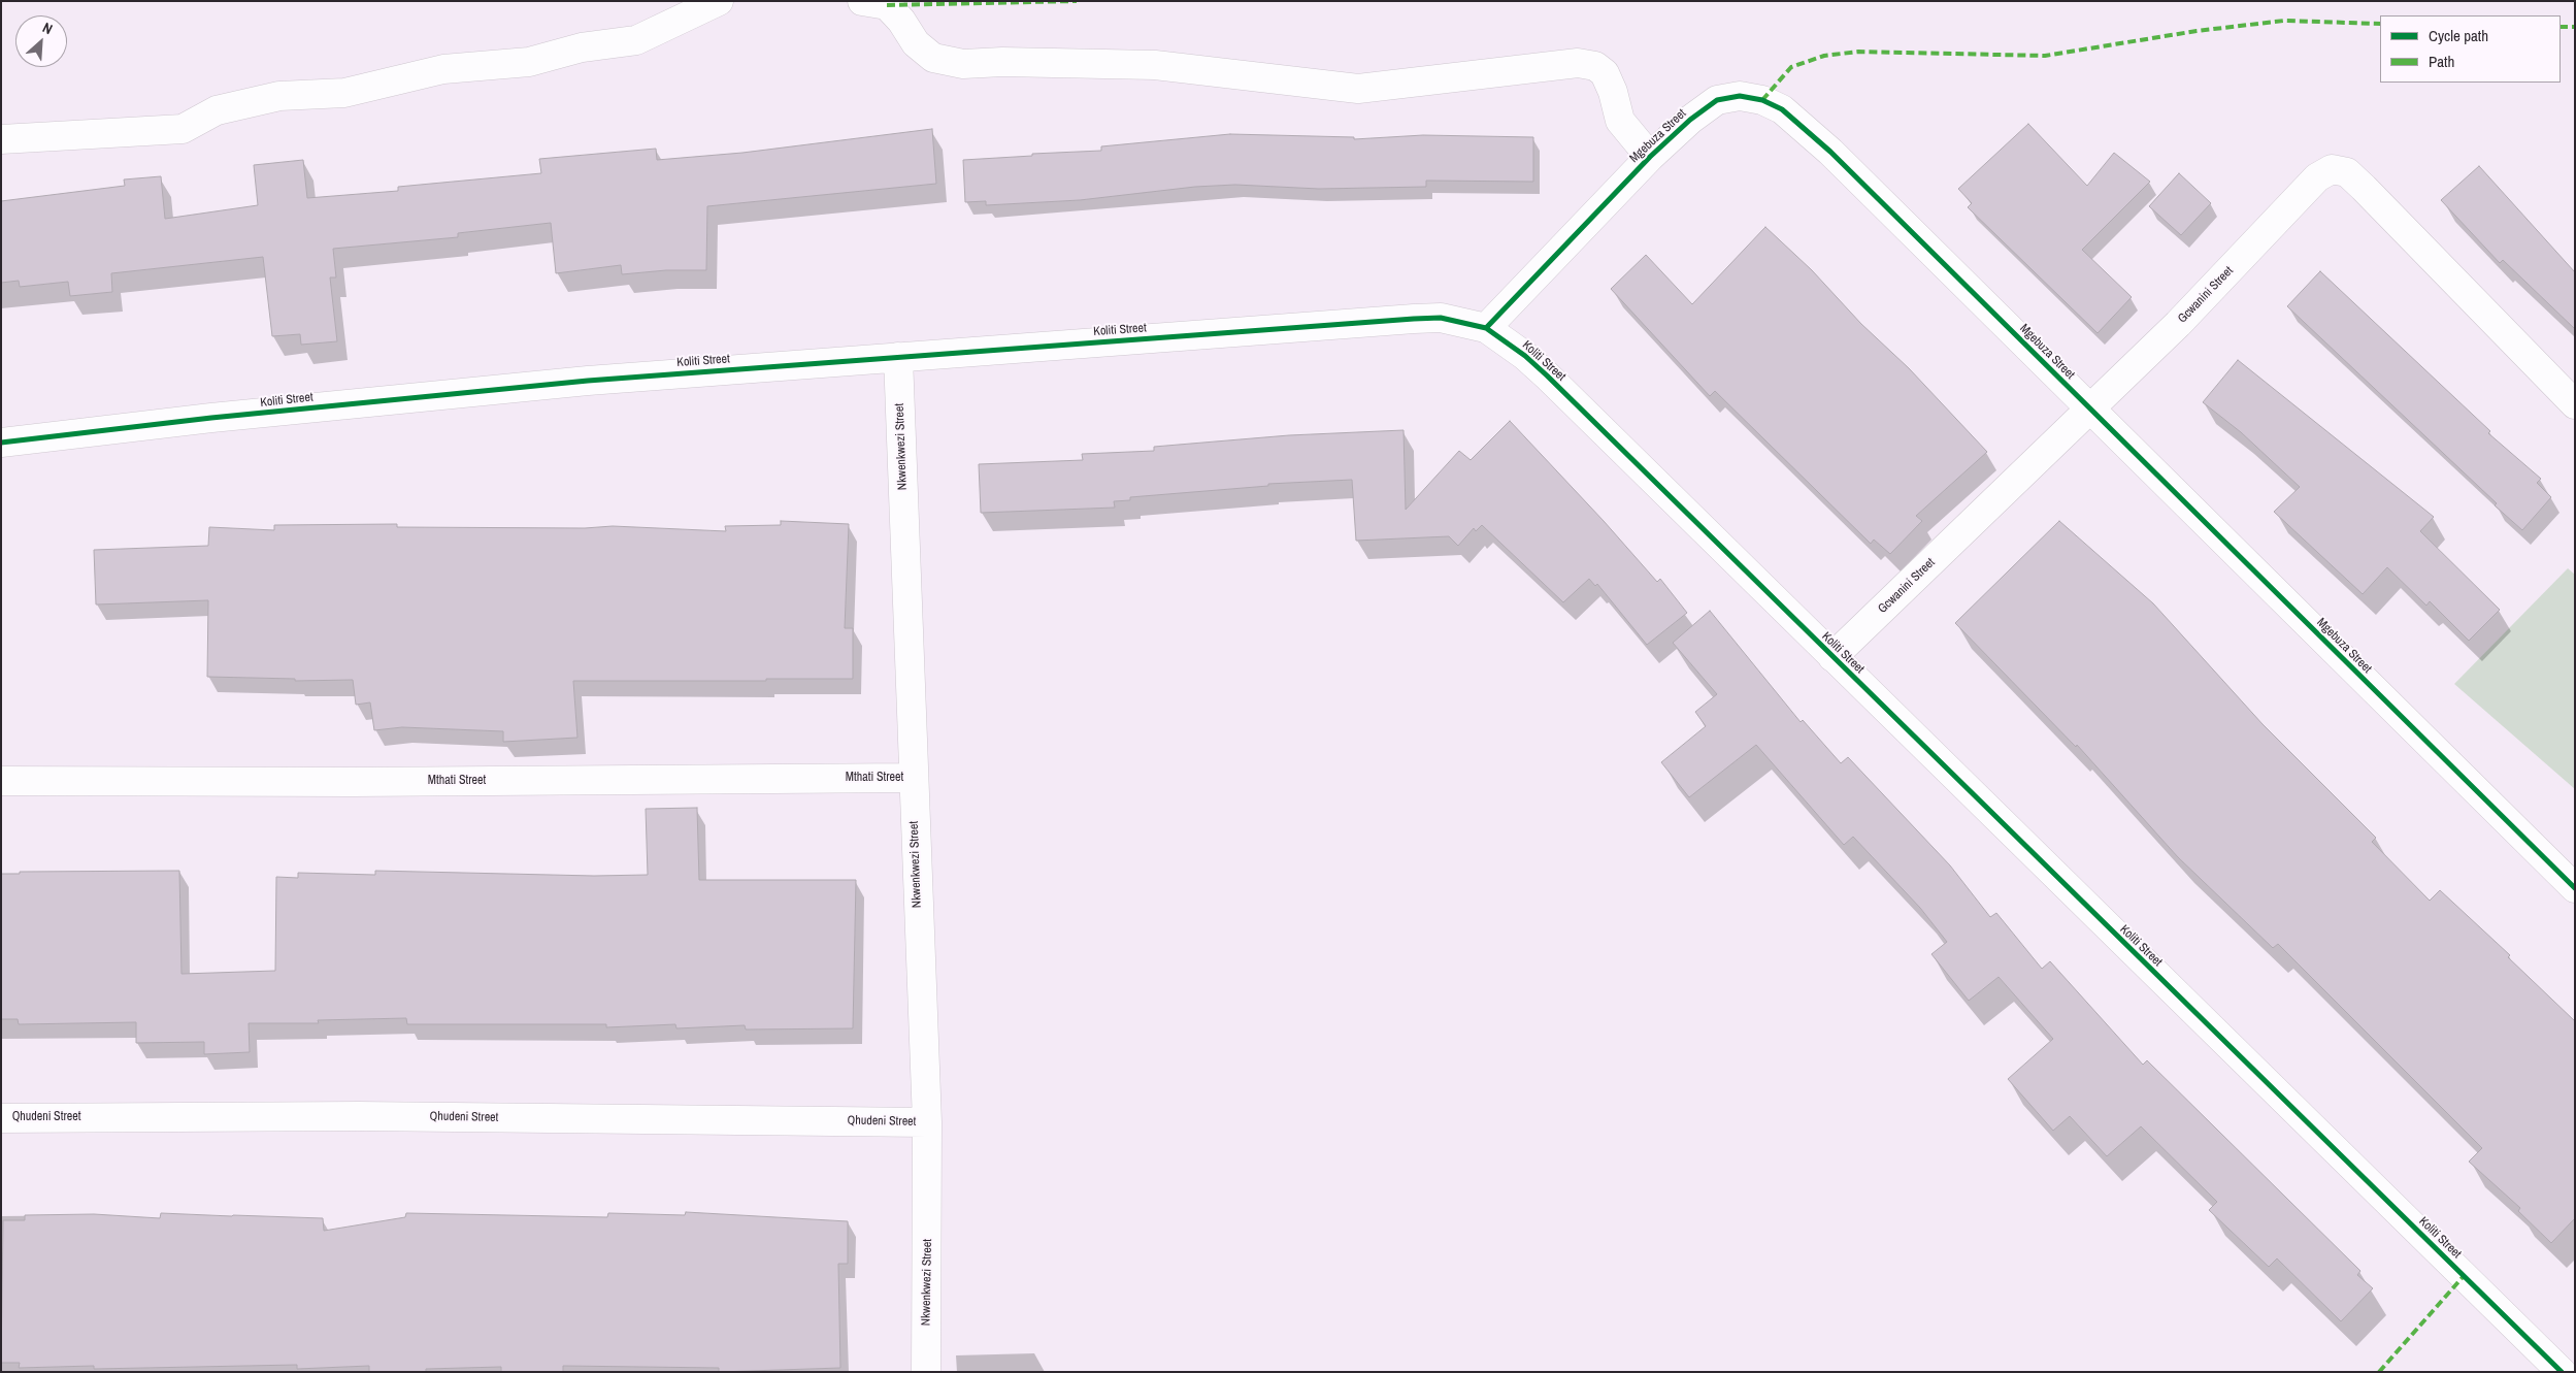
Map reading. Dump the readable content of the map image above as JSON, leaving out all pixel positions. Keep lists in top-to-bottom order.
{
  "streets": {
    "street": [
      "Mgebuza Street",
      "Gcwanini Street",
      "Koliti Street",
      "Nkwenkwezi Street",
      "Mthati Street",
      "Qhudeni Street"
    ]
  },
  "crossings": [
    ["Mgebuza Street", "Gcwanini Street"],
    ["Mgebuza Street", "Koliti Street"],
    ["Gcwanini Street", "Koliti Street"],
    ["Koliti Street", "Nkwenkwezi Street"],
    ["Nkwenkwezi Street", "Mthati Street"],
    ["Nkwenkwezi Street", "Qhudeni Street"]
  ],
  "legend": ["Cycle path", "Path"],
  "north": "top right"
}
